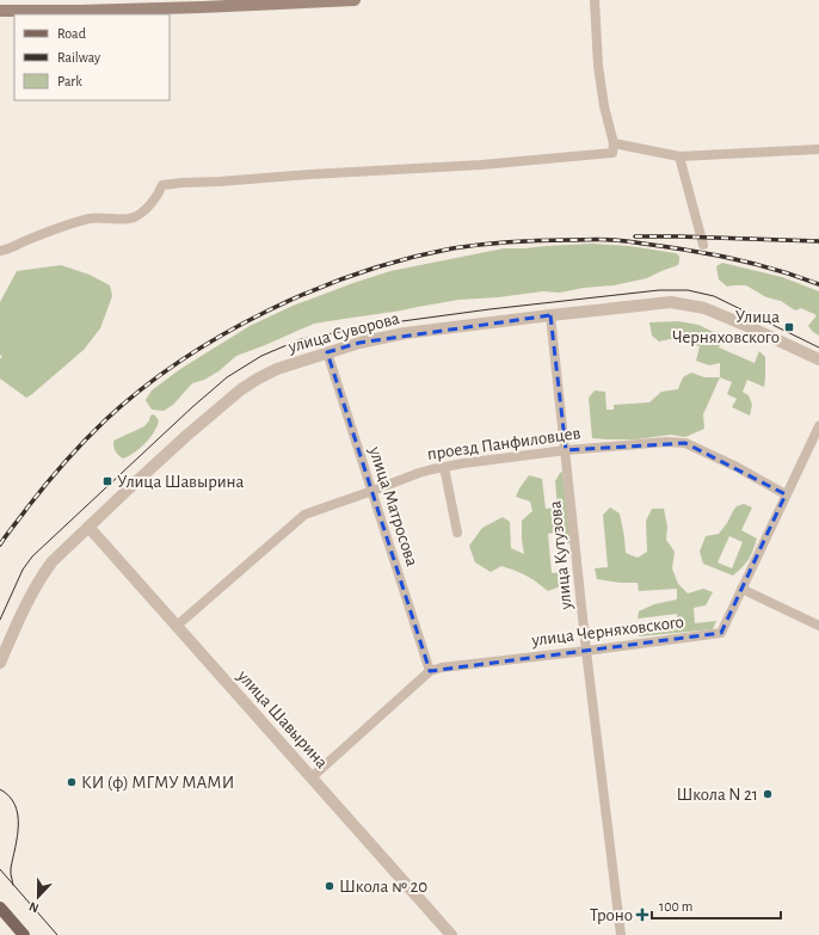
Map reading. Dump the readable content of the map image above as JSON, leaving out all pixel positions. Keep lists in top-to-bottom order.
{
  "streets": {
    "street": [
      "улица Суворова",
      "проезд Панфиловцев",
      "улица Матросова",
      "улица Кутузова",
      "улица Черняховского",
      "улица Шавырина"
    ]
  },
  "crossings": [
    ["улица Суворова", "улица Матросова"],
    ["улица Суворова", "улица Кутузова"],
    ["улица Суворова", "улица Шавырина"],
    ["проезд Панфиловцев", "улица Матросова"],
    ["проезд Панфиловцев", "улица Кутузова"],
    ["проезд Панфиловцев", "улица Черняховского"],
    ["проезд Панфиловцев", "улица Шавырина"],
    ["улица Матросова", "улица Черняховского"],
    ["улица Кутузова", "улица Черняховского"],
    ["улица Черняховского", "улица Шавырина"]
  ],
  "places": {
    "transit": ["Улица Черняховского", "Улица Шавырина"],
    "other": ["КИ (ф) МГМУ МАМИ", "Школа N 21", "Школа № 20"],
    "health": ["Троно"]
  },
  "legend": ["Road", "Railway", "Park"],
  "scale_bar": "100 m",
  "north": "bottom"
}
